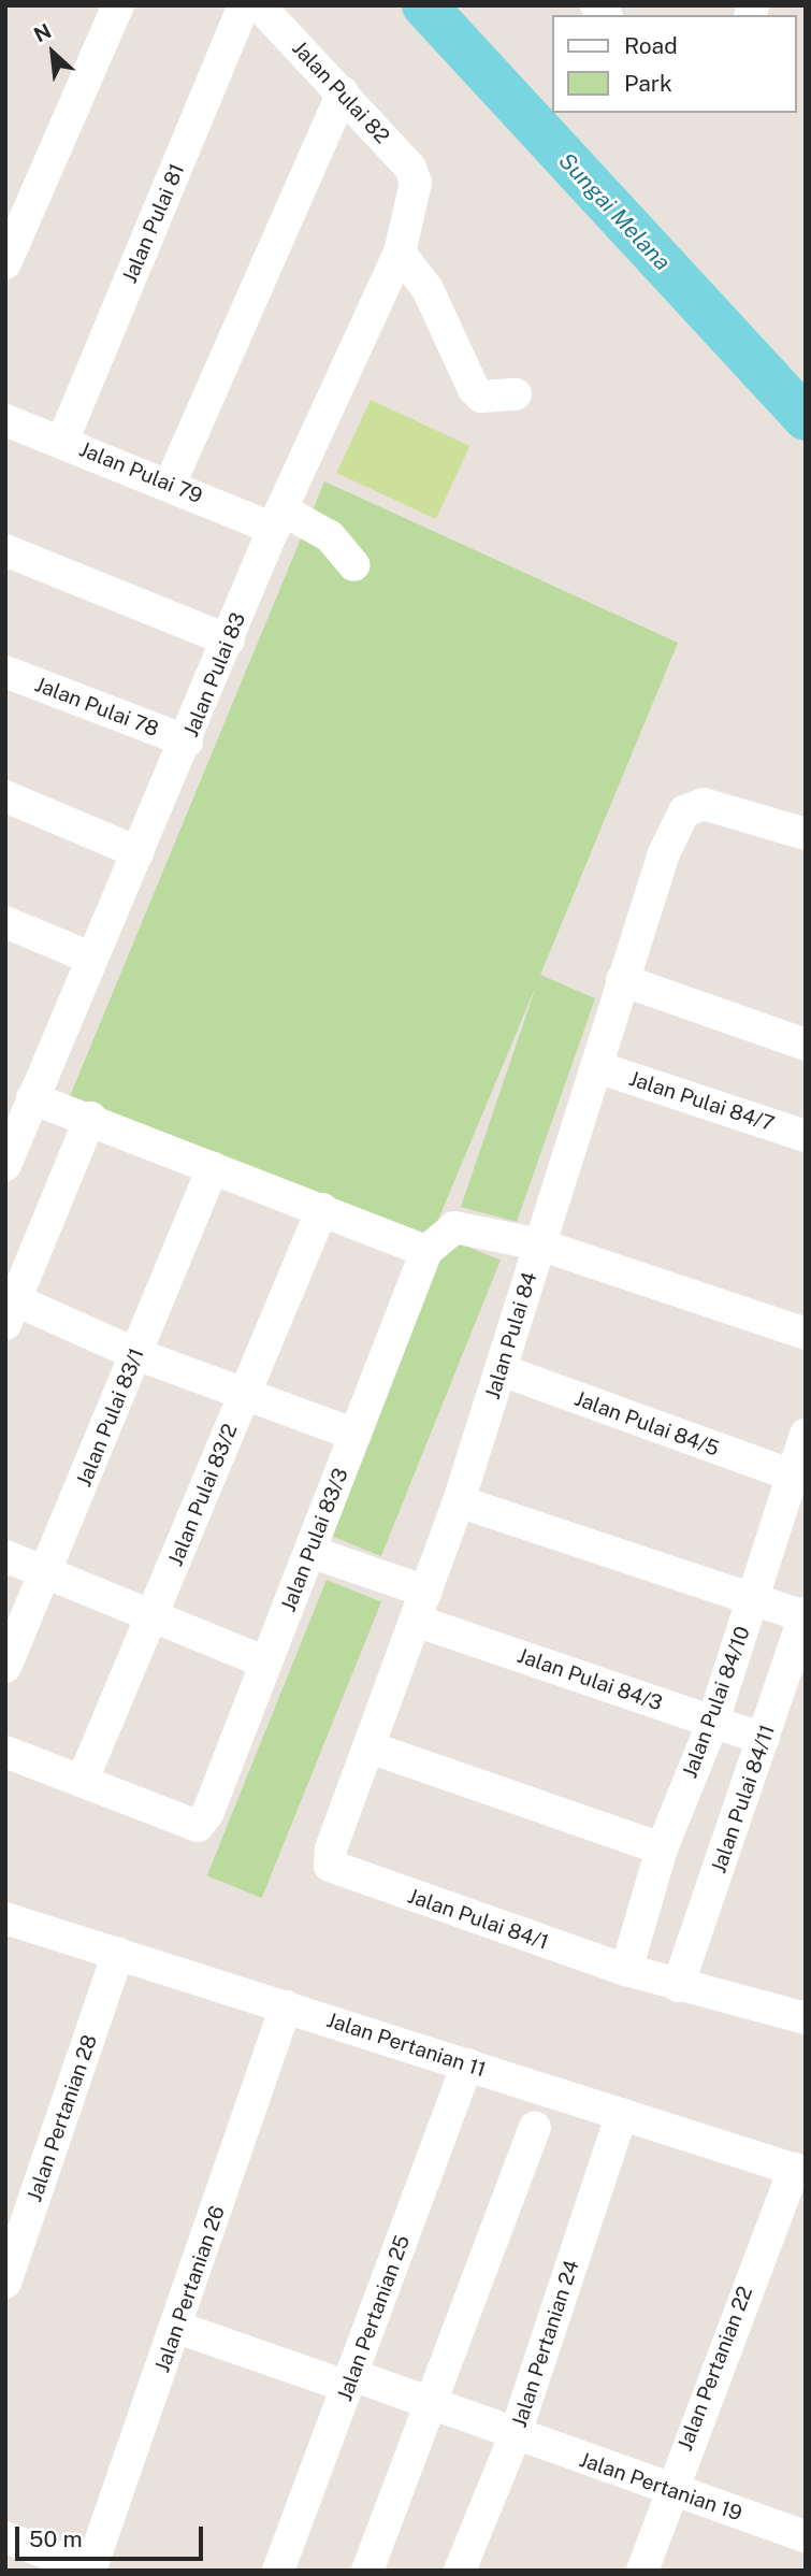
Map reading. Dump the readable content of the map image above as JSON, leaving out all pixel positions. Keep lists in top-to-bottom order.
{
  "streets": {
    "street": [
      "Jalan Pulai 82",
      "Jalan Pulai 81",
      "Jalan Pulai 79",
      "Jalan Pulai 83",
      "Jalan Pulai 78",
      "Jalan Pulai 84/7",
      "Jalan Pulai 84",
      "Jalan Pulai 83/1",
      "Jalan Pulai 84/5",
      "Jalan Pulai 83/2",
      "Jalan Pulai 83/3",
      "Jalan Pulai 84/3",
      "Jalan Pulai 84/10",
      "Jalan Pulai 84/11",
      "Jalan Pulai 84/1",
      "Jalan Pertanian 11",
      "Jalan Pertanian 28",
      "Jalan Pertanian 26",
      "Jalan Pertanian 25",
      "Jalan Pertanian 24",
      "Jalan Pertanian 22",
      "Jalan Pertanian 19"
    ]
  },
  "crossings": [
    ["Jalan Pulai 82", "Jalan Pulai 83"],
    ["Jalan Pulai 81", "Jalan Pulai 79"],
    ["Jalan Pulai 79", "Jalan Pulai 83"],
    ["Jalan Pulai 83", "Jalan Pulai 78"],
    ["Jalan Pulai 84/7", "Jalan Pulai 84"],
    ["Jalan Pulai 84", "Jalan Pulai 84/5"],
    ["Jalan Pulai 84", "Jalan Pulai 84/3"],
    ["Jalan Pulai 84", "Jalan Pulai 84/1"],
    ["Jalan Pulai 84/5", "Jalan Pulai 84/10"],
    ["Jalan Pulai 83/2", "Jalan Pulai 83/3"],
    ["Jalan Pulai 83/3", "Jalan Pulai 84/3"],
    ["Jalan Pulai 84/3", "Jalan Pulai 84/10"],
    ["Jalan Pulai 84/3", "Jalan Pulai 84/11"],
    ["Jalan Pulai 84/10", "Jalan Pulai 84/1"],
    ["Jalan Pertanian 11", "Jalan Pertanian 28"],
    ["Jalan Pertanian 11", "Jalan Pertanian 26"],
    ["Jalan Pertanian 11", "Jalan Pertanian 25"],
    ["Jalan Pertanian 11", "Jalan Pertanian 24"],
    ["Jalan Pertanian 11", "Jalan Pertanian 22"],
    ["Jalan Pertanian 26", "Jalan Pertanian 19"],
    ["Jalan Pertanian 25", "Jalan Pertanian 19"],
    ["Jalan Pertanian 24", "Jalan Pertanian 19"],
    ["Jalan Pertanian 22", "Jalan Pertanian 19"]
  ],
  "water": ["Sungai Melana"],
  "legend": ["Road", "Park"],
  "scale_bar": "50 m",
  "north": "top left"
}
